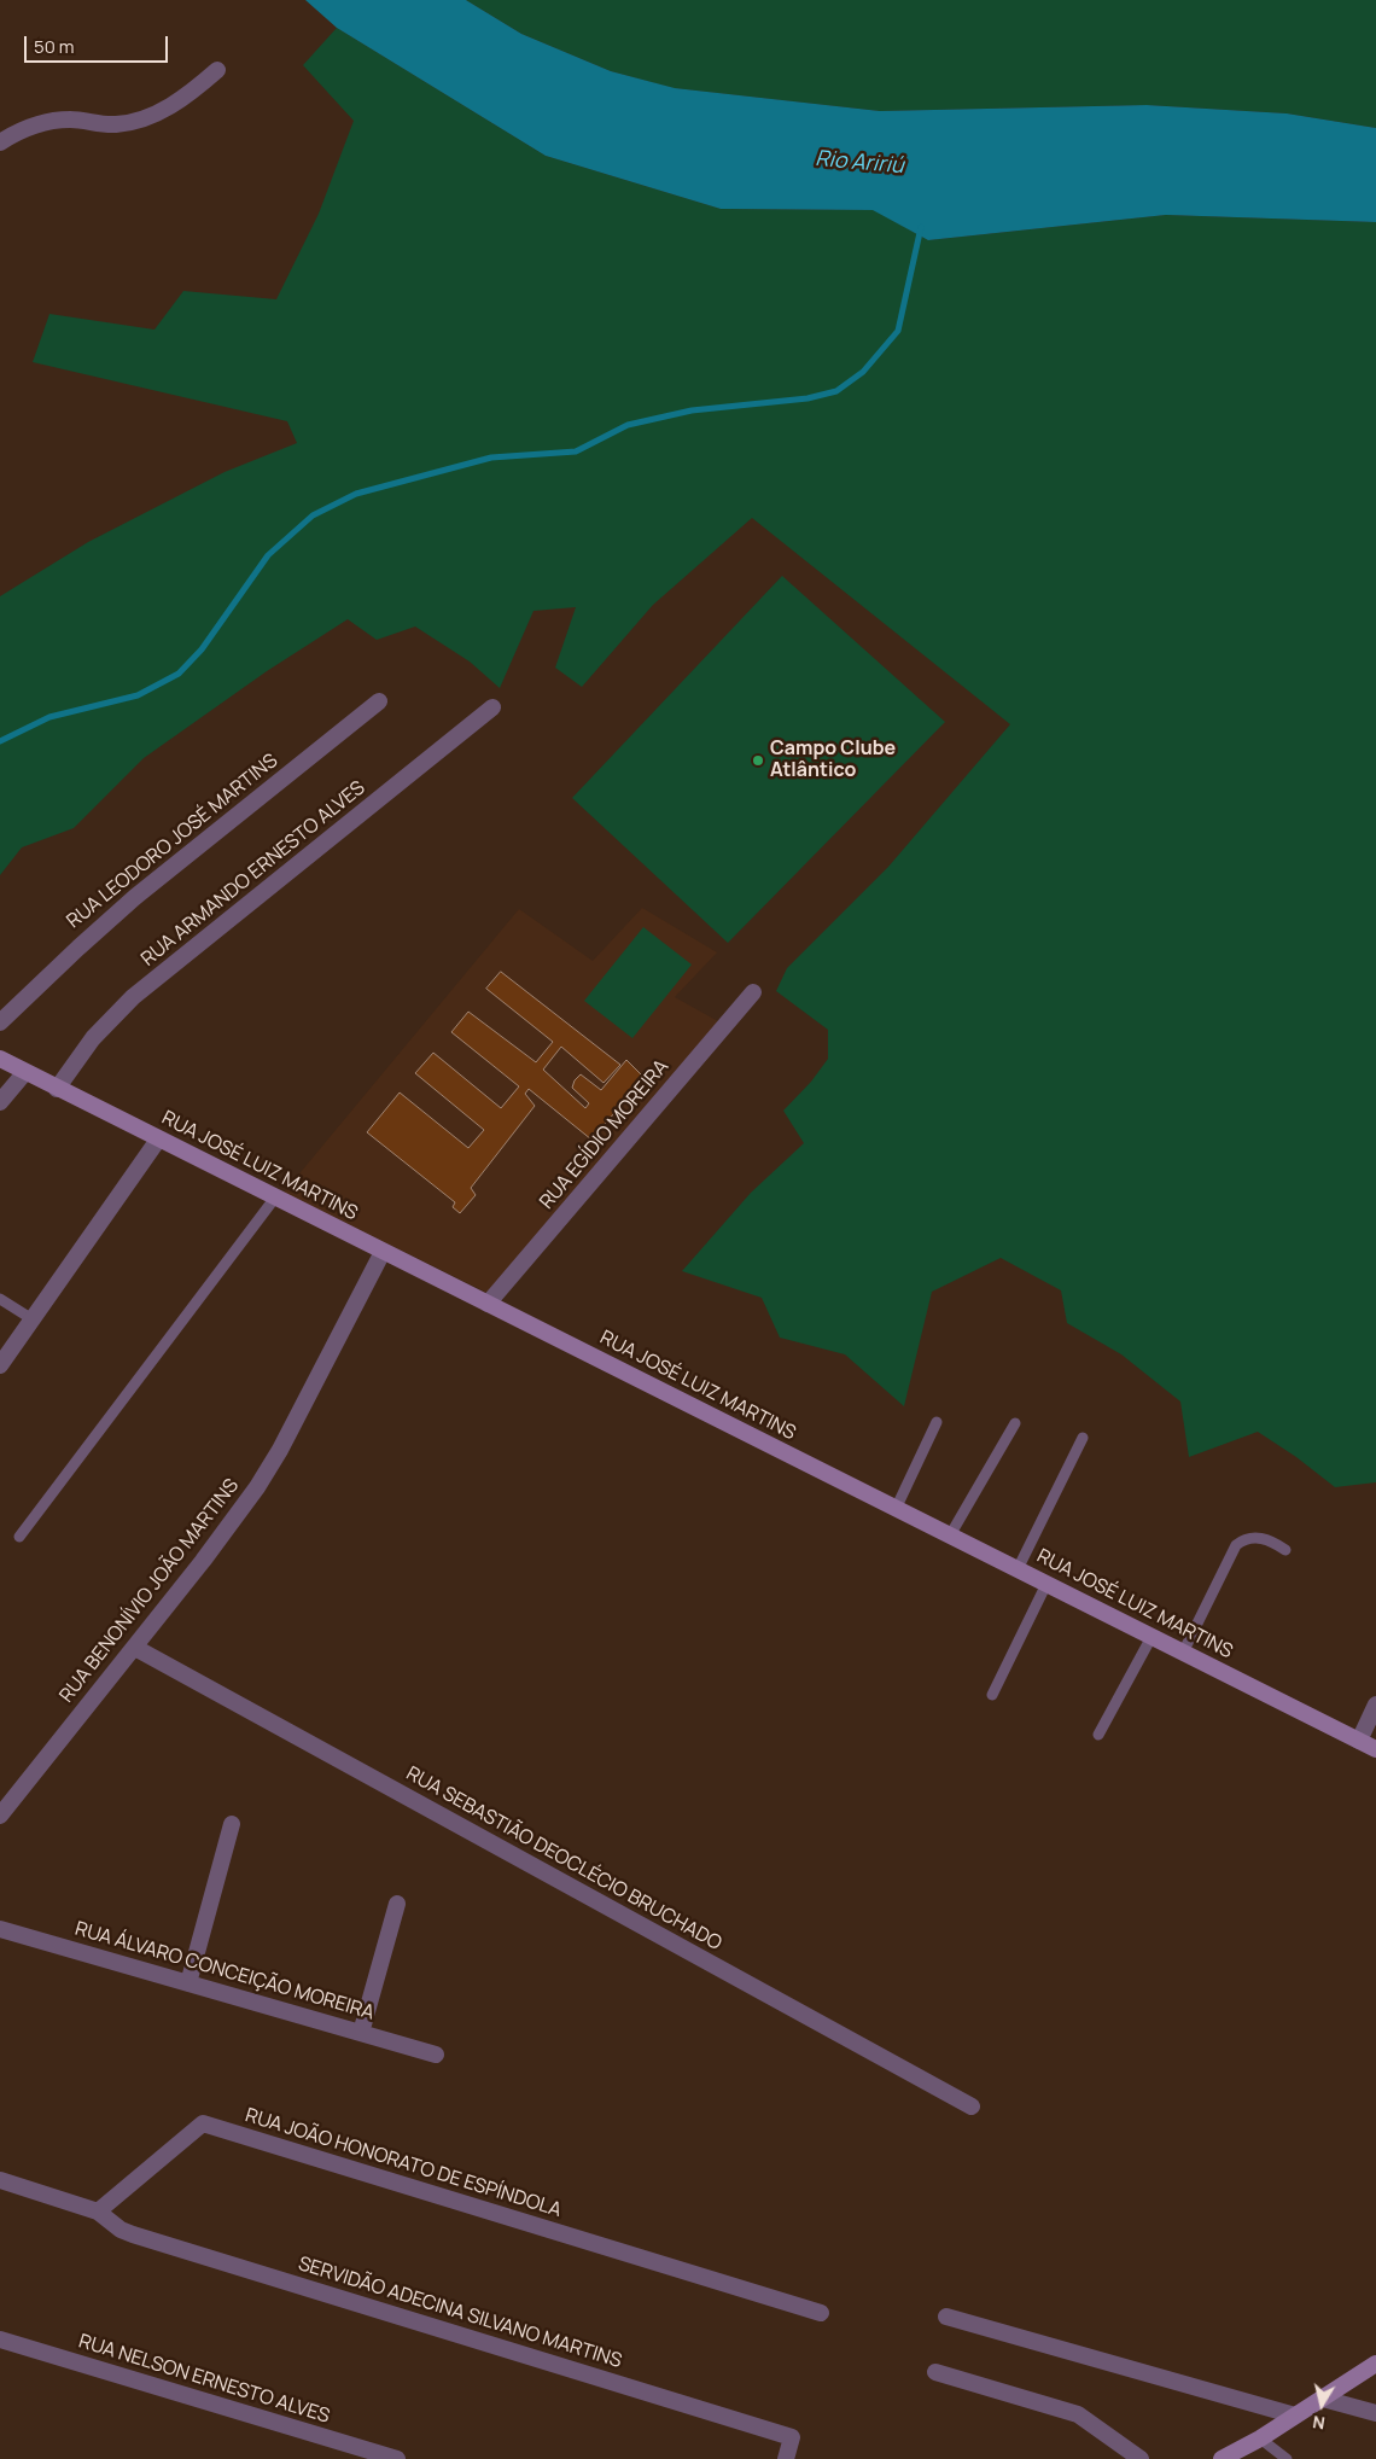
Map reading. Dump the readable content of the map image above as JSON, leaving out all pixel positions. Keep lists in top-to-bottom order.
{
  "streets": {
    "main road": ["RUA JOSÉ LUIZ MARTINS"],
    "street": [
      "RUA LEODORO JOSÉ MARTINS",
      "RUA ARMANDO ERNESTO ALVES",
      "RUA EGÍDIO MOREIRA",
      "RUA BENONÍVIO JOÃO MARTINS",
      "RUA SEBASTIÃO DEOCLÉCIO BRUCHADO",
      "RUA ÁLVARO CONCEIÇÃO MOREIRA",
      "RUA JOÃO HONORATO DE ESPÍNDOLA",
      "SERVIDÃO ADECINA SILVANO MARTINS",
      "RUA NELSON ERNESTO ALVES"
    ]
  },
  "crossings": [
    ["RUA ARMANDO ERNESTO ALVES", "RUA JOSÉ LUIZ MARTINS"],
    ["RUA EGÍDIO MOREIRA", "RUA JOSÉ LUIZ MARTINS"],
    ["RUA JOSÉ LUIZ MARTINS", "RUA BENONÍVIO JOÃO MARTINS"],
    ["RUA BENONÍVIO JOÃO MARTINS", "RUA SEBASTIÃO DEOCLÉCIO BRUCHADO"],
    ["RUA JOÃO HONORATO DE ESPÍNDOLA", "SERVIDÃO ADECINA SILVANO MARTINS"]
  ],
  "water": ["Rio Aririú"],
  "places": ["Campo Clube Atlântico"],
  "scale_bar": "50 m",
  "north": "bottom"
}
